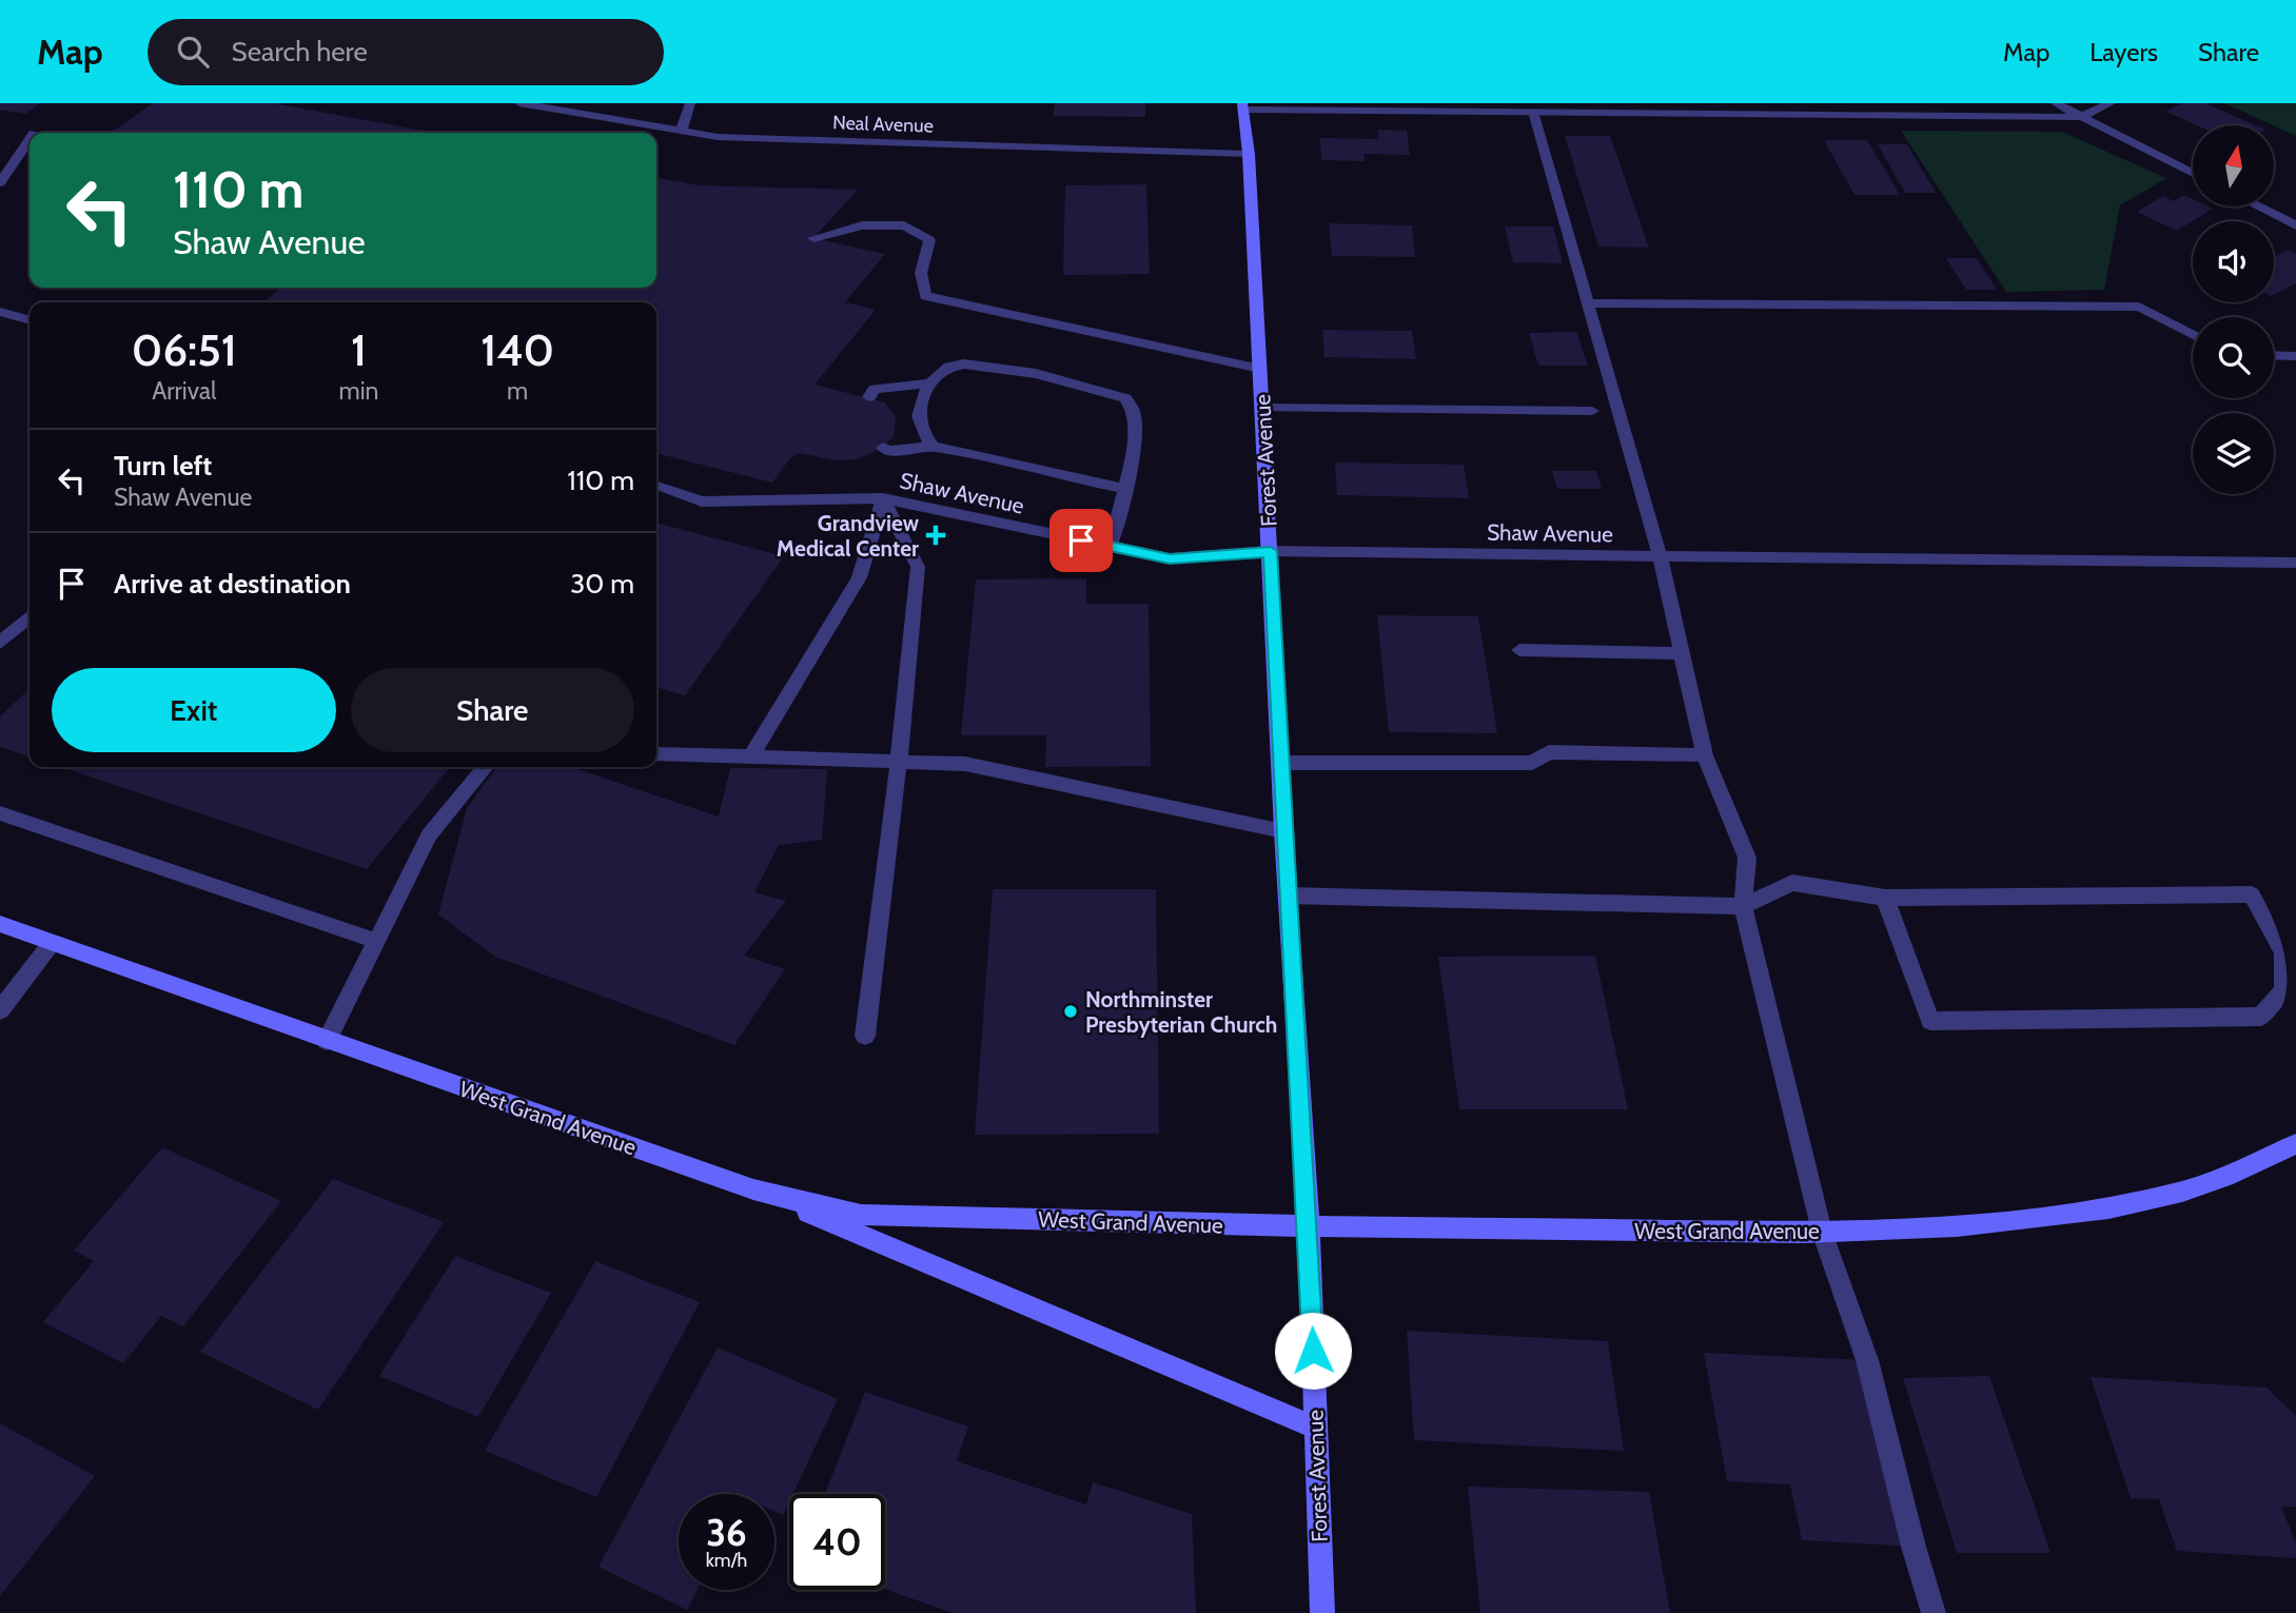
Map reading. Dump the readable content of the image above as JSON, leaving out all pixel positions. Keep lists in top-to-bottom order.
{
  "streets": {
    "main road": ["Forest Avenue", "West Grand Avenue"],
    "street": ["Neal Avenue", "Shaw Avenue"]
  },
  "crossings": [
    ["Neal Avenue", "Forest Avenue"],
    ["Forest Avenue", "Shaw Avenue"],
    ["Forest Avenue", "West Grand Avenue"]
  ],
  "places": {
    "health": ["Grandview Medical Center"],
    "other": ["Northminster Presbyterian Church"]
  },
  "north": "top",
  "page": {
    "header": "Map",
    "search": "Search here",
    "nav": ["Map", "Layers", "Share"],
    "turn": ["110 m", "Shaw Avenue"],
    "eta": [
      "06:51",
      "Arrival",
      "1",
      "min",
      "140",
      "m"
    ],
    "list": [
      {
        "name": "Turn left",
        "note": "Shaw Avenue",
        "value": "110 m"
      },
      {
        "name": "Arrive at destination",
        "value": "30 m"
      }
    ],
    "buttons": ["Exit", "Share"],
    "speed": "36 km/h",
    "limit": "40"
  }
}
